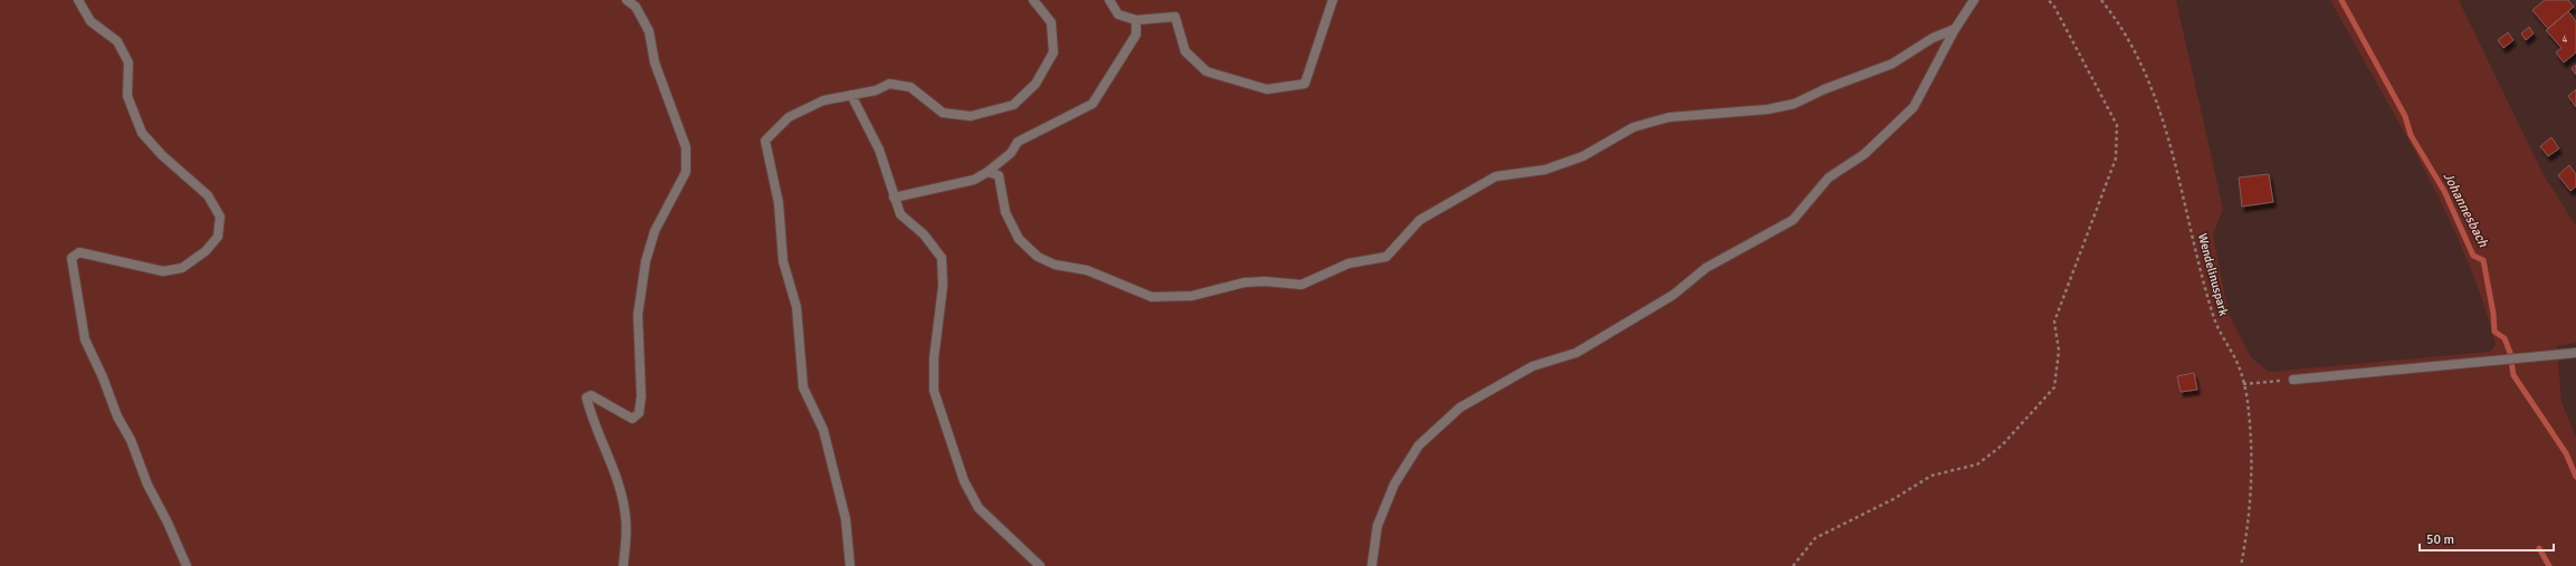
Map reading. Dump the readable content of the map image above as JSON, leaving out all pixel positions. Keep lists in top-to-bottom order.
{
  "streets": {
    "path": ["Wendelinuspark"]
  },
  "water": ["Johannesbach"],
  "house_numbers": ["4"],
  "scale_bar": "50 m"
}
